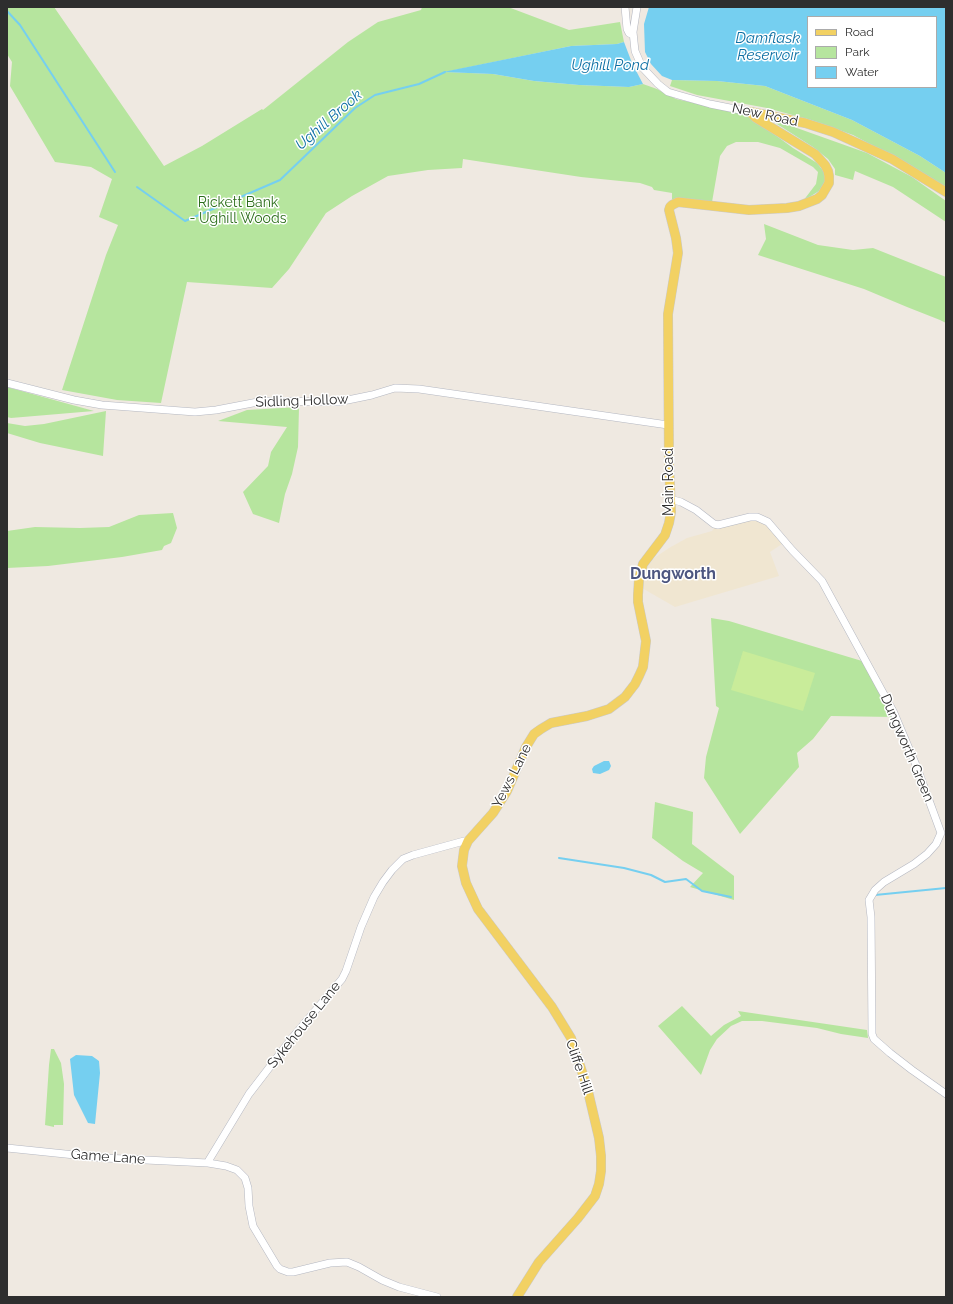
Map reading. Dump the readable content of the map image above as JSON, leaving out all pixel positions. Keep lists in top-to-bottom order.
{
  "streets": {
    "main road": [
      "New Road",
      "Main Road",
      "Yews Lane",
      "Cliffe Hill"
    ],
    "street": [
      "Sidling Hollow",
      "Dungworth Green",
      "Sykehouse Lane",
      "Game Lane"
    ]
  },
  "crossings": [
    ["New Road", "Main Road"],
    ["Sidling Hollow", "Main Road"],
    ["Main Road", "Dungworth Green"],
    ["Main Road", "Yews Lane"],
    ["Yews Lane", "Sykehouse Lane"],
    ["Yews Lane", "Cliffe Hill"],
    ["Sykehouse Lane", "Cliffe Hill"],
    ["Sykehouse Lane", "Game Lane"]
  ],
  "districts": ["Dungworth"],
  "water": ["Damflask Reservoir", "Ughill Pond", "Ughill Brook"],
  "parks": ["Rickett Bank - Ughill Woods"],
  "legend": ["Road", "Park", "Water"]
}
